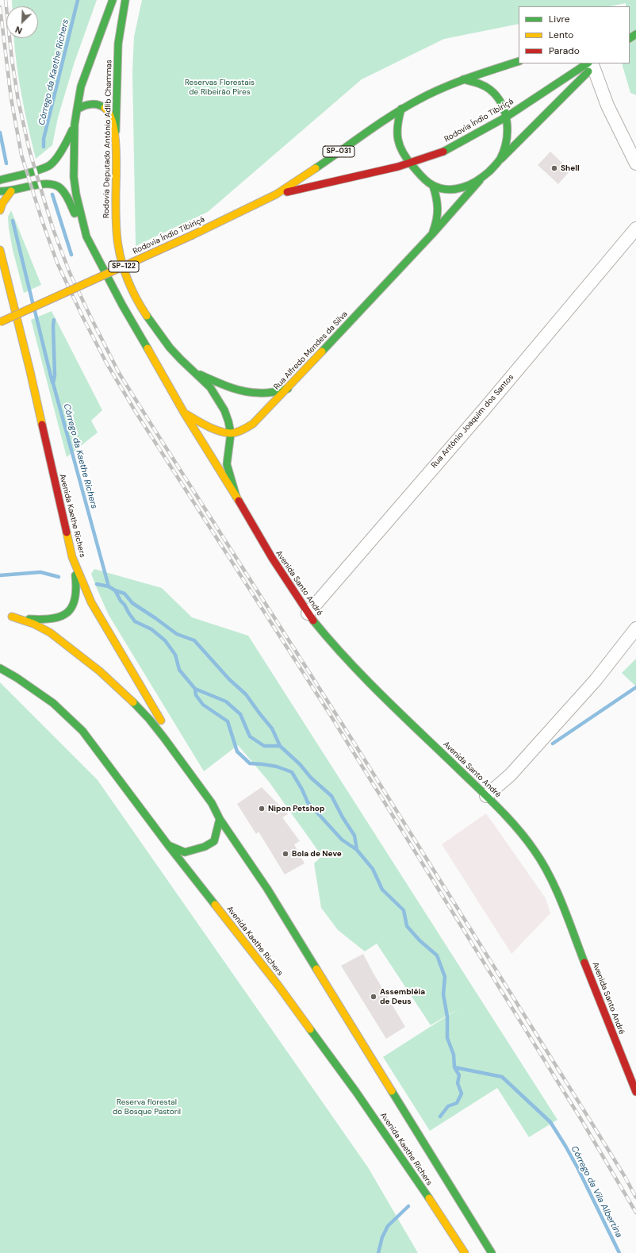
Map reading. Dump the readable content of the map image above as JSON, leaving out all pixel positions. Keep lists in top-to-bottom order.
{
  "streets": {
    "main road": [
      "Rodovia Índio Tibiriçá",
      "Rodovia Deputado Antônio Adlib Chammas",
      "SP-031",
      "SP-122",
      "Rua Alfredo Mendes da Silva",
      "Avenida Kaethe Richers",
      "Avenida Santo André"
    ],
    "street": ["Rua Antônio Joaquim dos Santos"]
  },
  "crossings": [
    ["Rodovia Deputado Antônio Adlib Chammas", "Rua Alfredo Mendes da Silva"],
    ["Rodovia Deputado Antônio Adlib Chammas", "Avenida Santo André"],
    ["SP-122", "Avenida Santo André"],
    ["Rua Alfredo Mendes da Silva", "Avenida Santo André"],
    ["Rua Antônio Joaquim dos Santos", "Avenida Santo André"]
  ],
  "water": ["Córrego da Kaethe Richers", "Córrego da Vila Albertina"],
  "parks": ["Reservas Florestais de Ribeirão Pires", "Reserva florestal do Bosque Pastoril"],
  "places": [
    "Shell",
    "Nipon Petshop",
    "Bola de Neve",
    "Assembléia de Deus"
  ],
  "legend": ["Livre", "Lento", "Parado"],
  "north": "bottom left"
}
